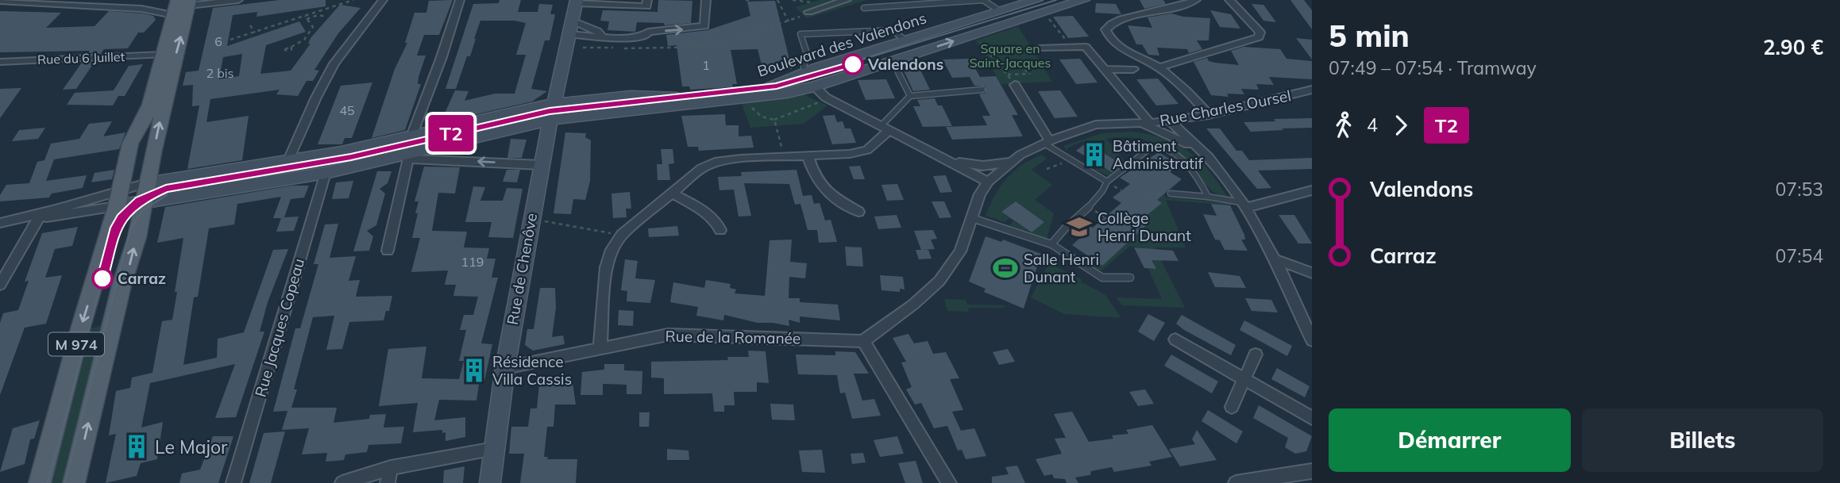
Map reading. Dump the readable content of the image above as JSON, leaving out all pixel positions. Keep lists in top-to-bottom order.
{
  "streets": {
    "main road": ["M 974"],
    "street": [
      "Boulevard des Valendons",
      "Rue du 6 Juillet",
      "Rue Charles Oursel",
      "Rue de Chenôve",
      "Rue Jacques Copeau",
      "Rue de la Romanée"
    ]
  },
  "crossings": [
    ["Boulevard des Valendons", "Rue de Chenôve"],
    ["Rue du 6 Juillet", "M 974"],
    ["Rue Charles Oursel", "Rue de la Romanée"],
    ["Rue de Chenôve", "Rue de la Romanée"]
  ],
  "parks": ["Square en Saint-Jacques"],
  "places": {
    "other": ["Valendons", "Carraz"],
    "building": ["Bâtiment Administratif", "Résidence Villa Cassis", "Le Major"],
    "school or university": ["Collège Henri Dunant"],
    "sports": ["Salle Henri Dunant"]
  },
  "lines": ["tram line T2"],
  "house_numbers": [
    "6",
    "1",
    "2 bis",
    "45",
    "119"
  ],
  "page": {
    "on_map": "T2",
    "heading": ["5 min", "07:49 – 07:54 · Tramway", "2.90 €"],
    "legs": ["4", "T2"],
    "list": [
      {
        "name": "Valendons",
        "value": "07:53"
      },
      {
        "name": "Carraz",
        "value": "07:54"
      }
    ],
    "buttons": ["Démarrer", "Billets"]
  }
}
